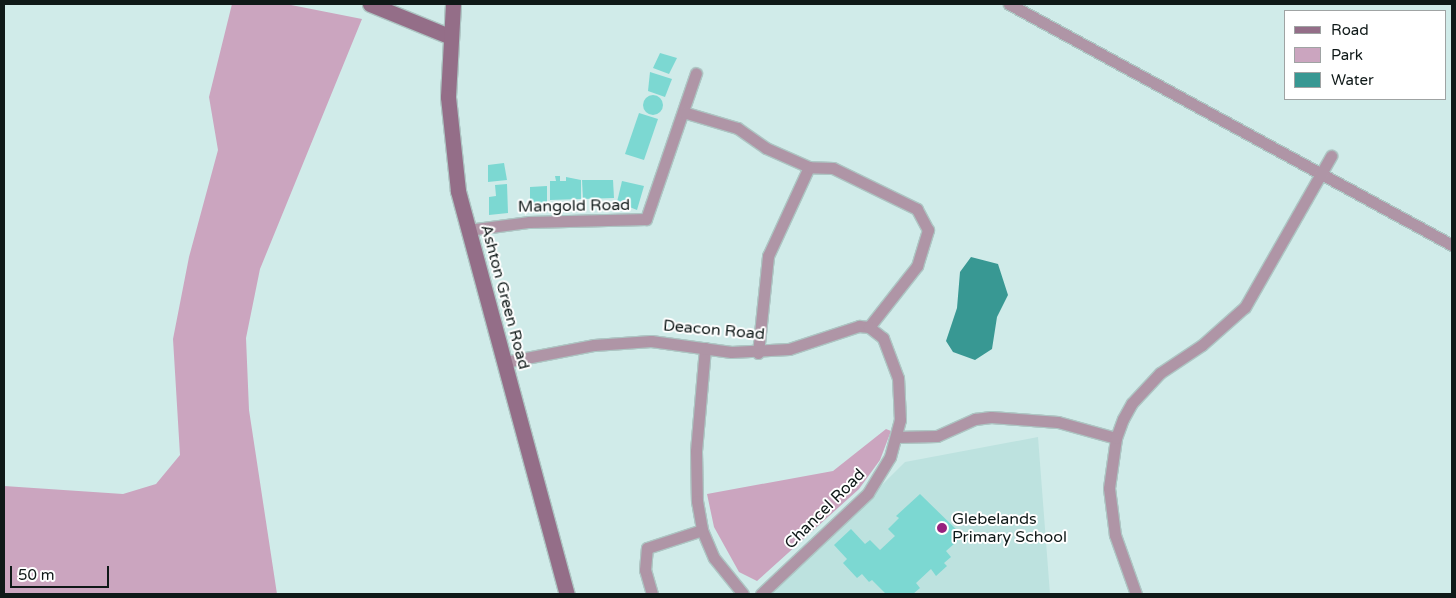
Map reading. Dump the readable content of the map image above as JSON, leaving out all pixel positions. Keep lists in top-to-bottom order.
{
  "streets": {
    "street": [
      "Mangold Road",
      "Ashton Green Road",
      "Deacon Road",
      "Chancel Road"
    ]
  },
  "crossings": [
    ["Mangold Road", "Ashton Green Road"],
    ["Ashton Green Road", "Deacon Road"],
    ["Deacon Road", "Chancel Road"]
  ],
  "places": ["Glebelands Primary School"],
  "legend": ["Road", "Park", "Water"],
  "scale_bar": "50 m"
}
